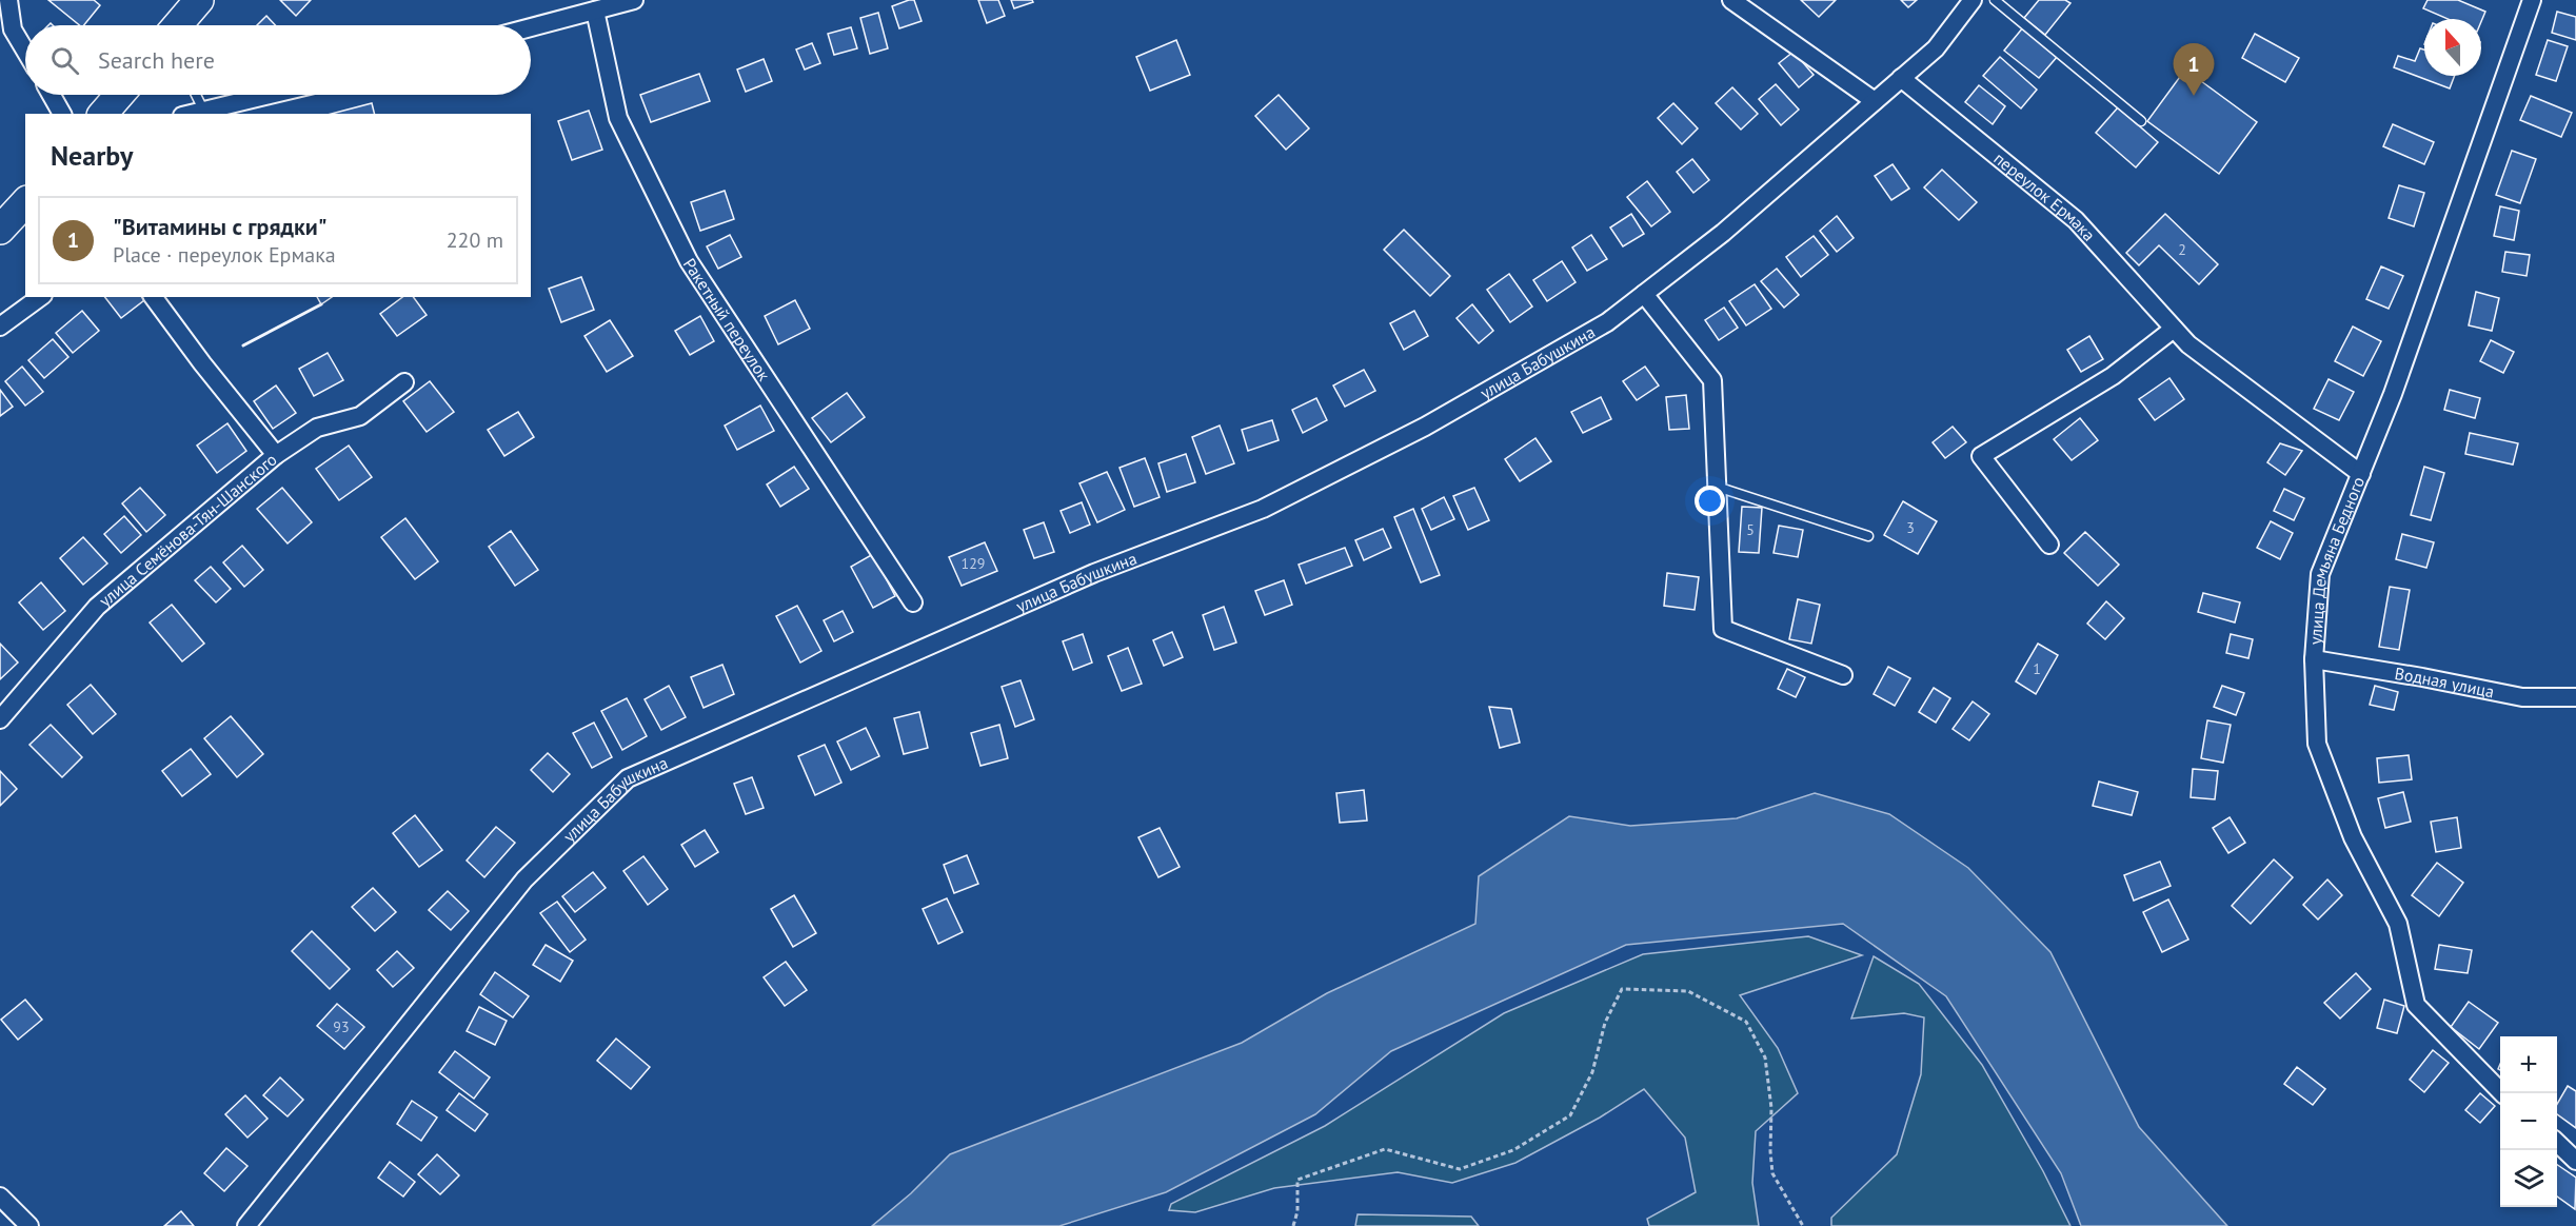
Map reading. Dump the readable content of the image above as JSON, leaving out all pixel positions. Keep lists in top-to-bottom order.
{
  "streets": {
    "street": [
      "переулок Ермака",
      "Ракетный переулок",
      "улица Бабушкина",
      "улица Семёнова-Тян-Шанского",
      "улица Демьяна Бедного",
      "Водная улица"
    ]
  },
  "crossings": [
    ["переулок Ермака", "улица Бабушкина"],
    ["переулок Ермака", "улица Демьяна Бедного"],
    ["улица Демьяна Бедного", "Водная улица"]
  ],
  "house_numbers": [
    "2",
    "3",
    "5",
    "129",
    "1",
    "93"
  ],
  "north": "top",
  "page": {
    "search": "Search here",
    "pins": "1",
    "heading": "Nearby",
    "list": [
      {
        "mark": "1",
        "name": "\"Витамины с грядки\"",
        "note": "Place · переулок Ермака",
        "value": "220 m"
      }
    ],
    "map_buttons": ["+", "−"]
  }
}
